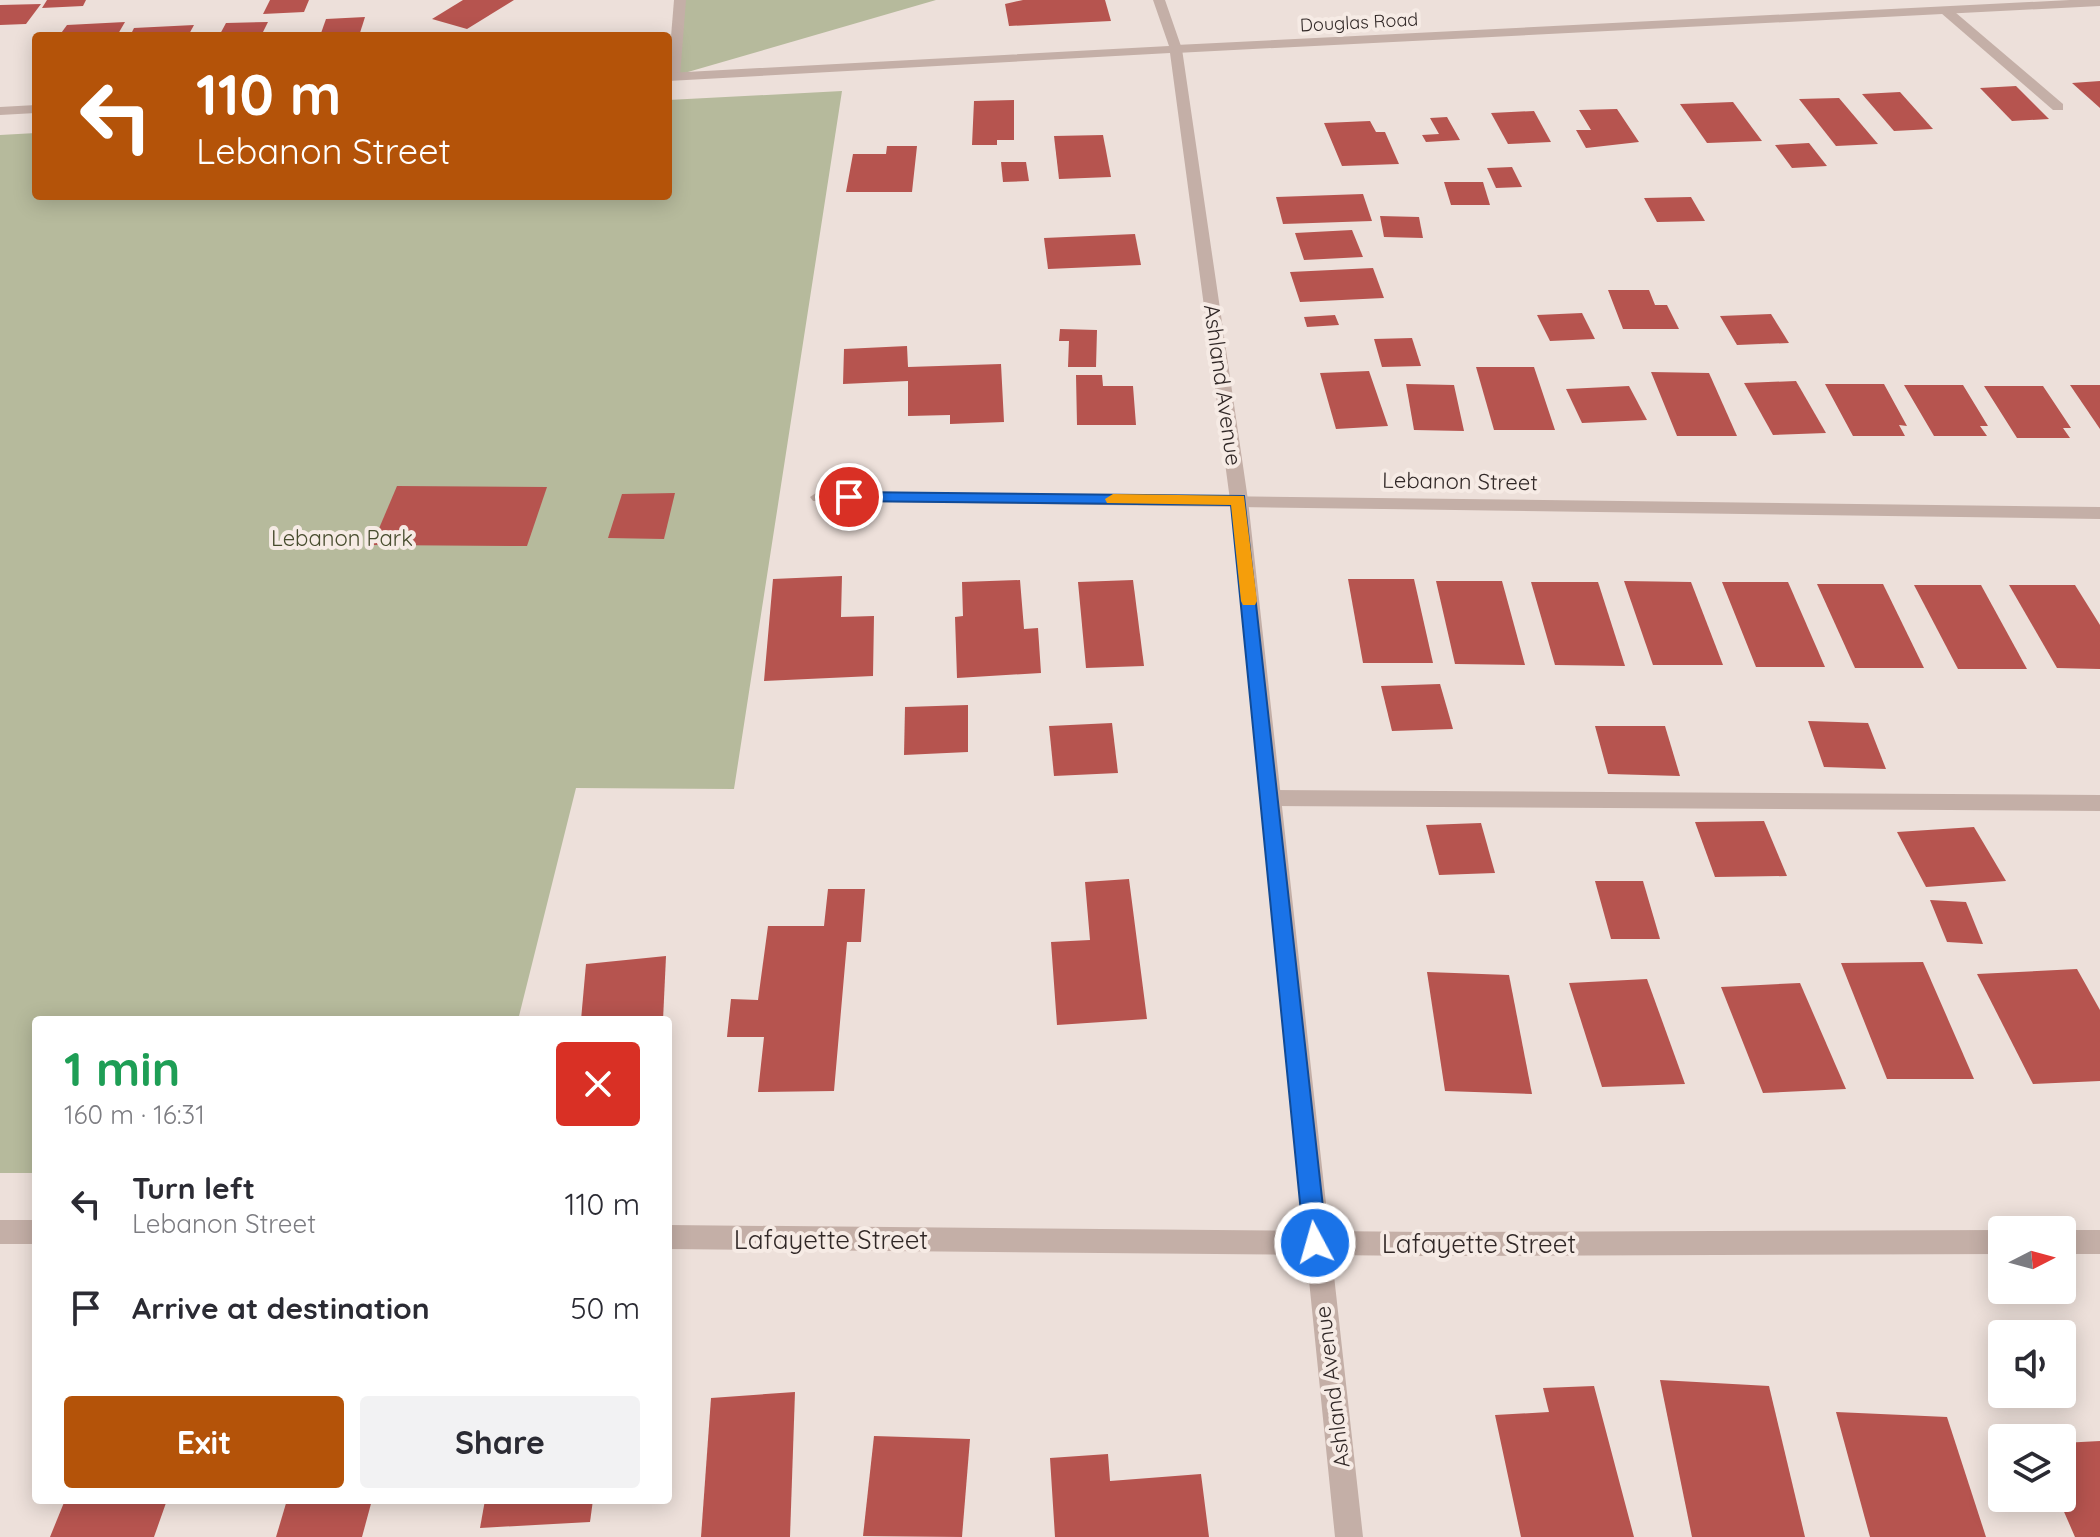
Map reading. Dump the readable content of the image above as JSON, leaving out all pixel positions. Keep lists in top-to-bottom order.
{
  "streets": {
    "street": [
      "Douglas Road",
      "Ashland Avenue",
      "Lebanon Street",
      "Lafayette Street"
    ]
  },
  "crossings": [
    ["Douglas Road", "Ashland Avenue"],
    ["Ashland Avenue", "Lebanon Street"],
    ["Ashland Avenue", "Lafayette Street"]
  ],
  "parks": ["Lebanon Park"],
  "north": "right",
  "page": {
    "turn": ["110 m", "Lebanon Street"],
    "heading": ["1 min", "160 m · 16:31"],
    "list": [
      {
        "name": "Turn left",
        "note": "Lebanon Street",
        "value": "110 m"
      },
      {
        "name": "Arrive at destination",
        "value": "50 m"
      }
    ],
    "buttons": ["Exit", "Share"]
  }
}
